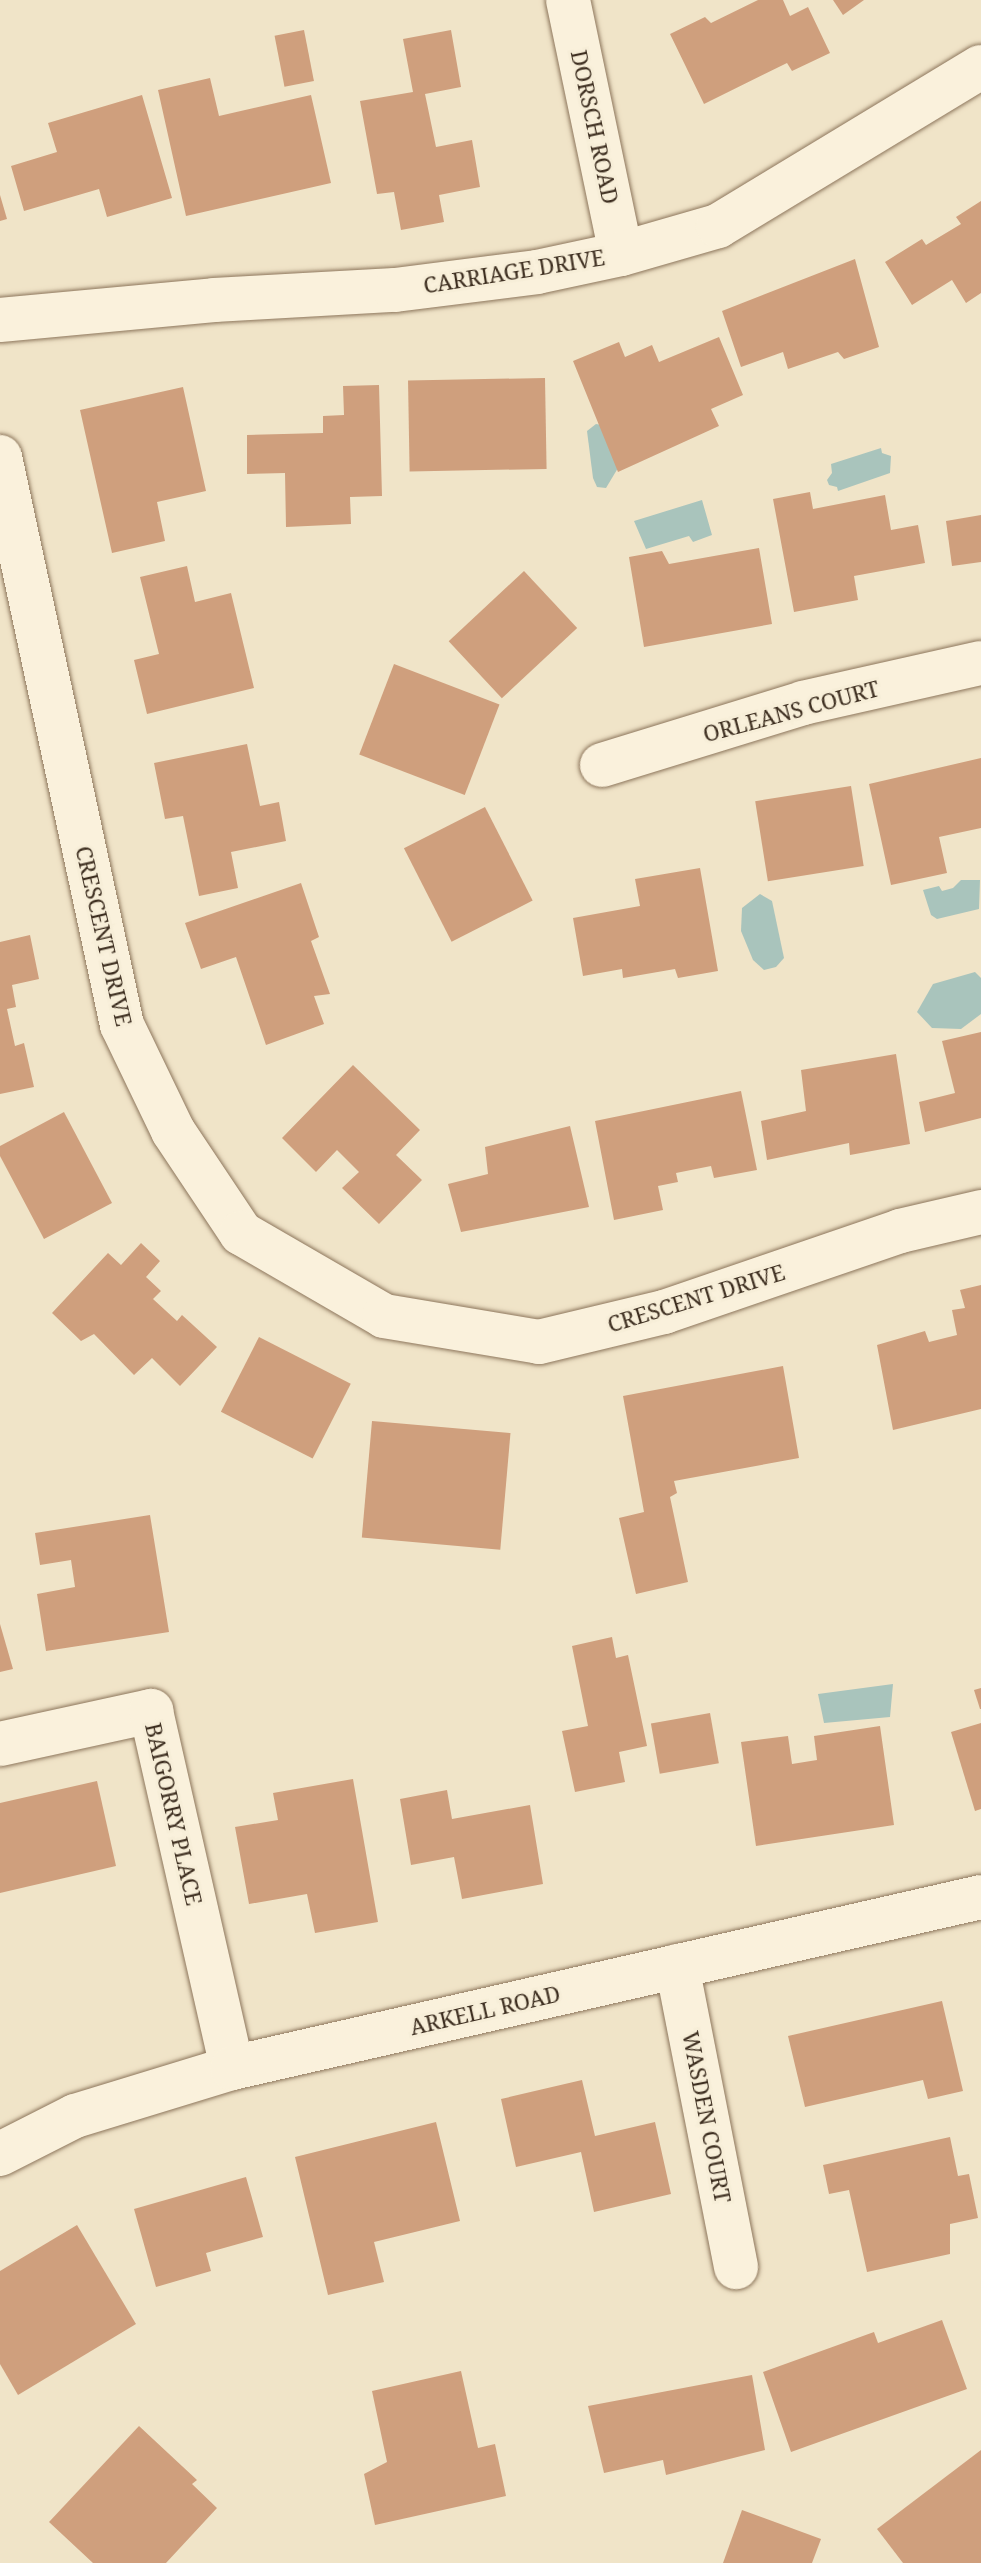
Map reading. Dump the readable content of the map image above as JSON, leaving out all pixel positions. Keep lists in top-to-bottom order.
{
  "streets": {
    "street": [
      "DORSCH ROAD",
      "CARRIAGE DRIVE",
      "ORLEANS COURT",
      "CRESCENT DRIVE",
      "BAIGORRY PLACE",
      "ARKELL ROAD",
      "WASDEN COURT"
    ]
  },
  "crossings": [
    ["DORSCH ROAD", "CARRIAGE DRIVE"],
    ["BAIGORRY PLACE", "ARKELL ROAD"],
    ["ARKELL ROAD", "WASDEN COURT"]
  ]
}
